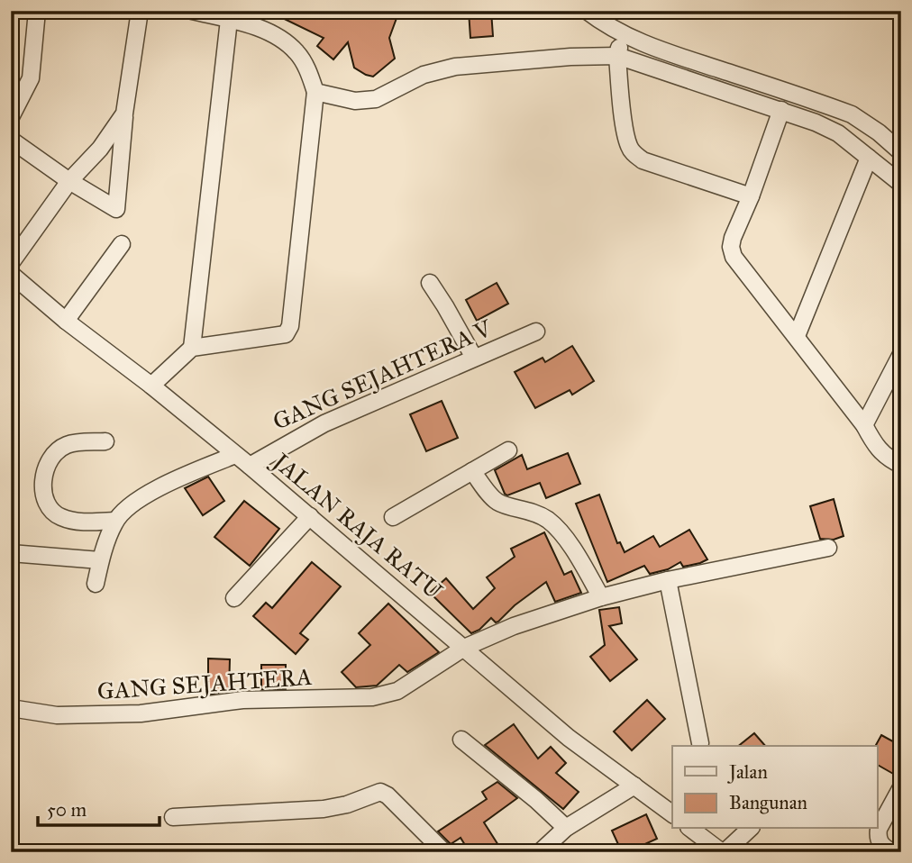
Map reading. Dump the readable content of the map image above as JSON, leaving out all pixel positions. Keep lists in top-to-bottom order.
{
  "streets": {
    "street": ["GANG SEJAHTERA V", "JALAN RAJA RATU", "GANG SEJAHTERA"]
  },
  "crossings": [
    ["GANG SEJAHTERA V", "JALAN RAJA RATU"],
    ["JALAN RAJA RATU", "GANG SEJAHTERA"]
  ],
  "legend": ["Jalan", "Bangunan"],
  "scale_bar": "50 m"
}
